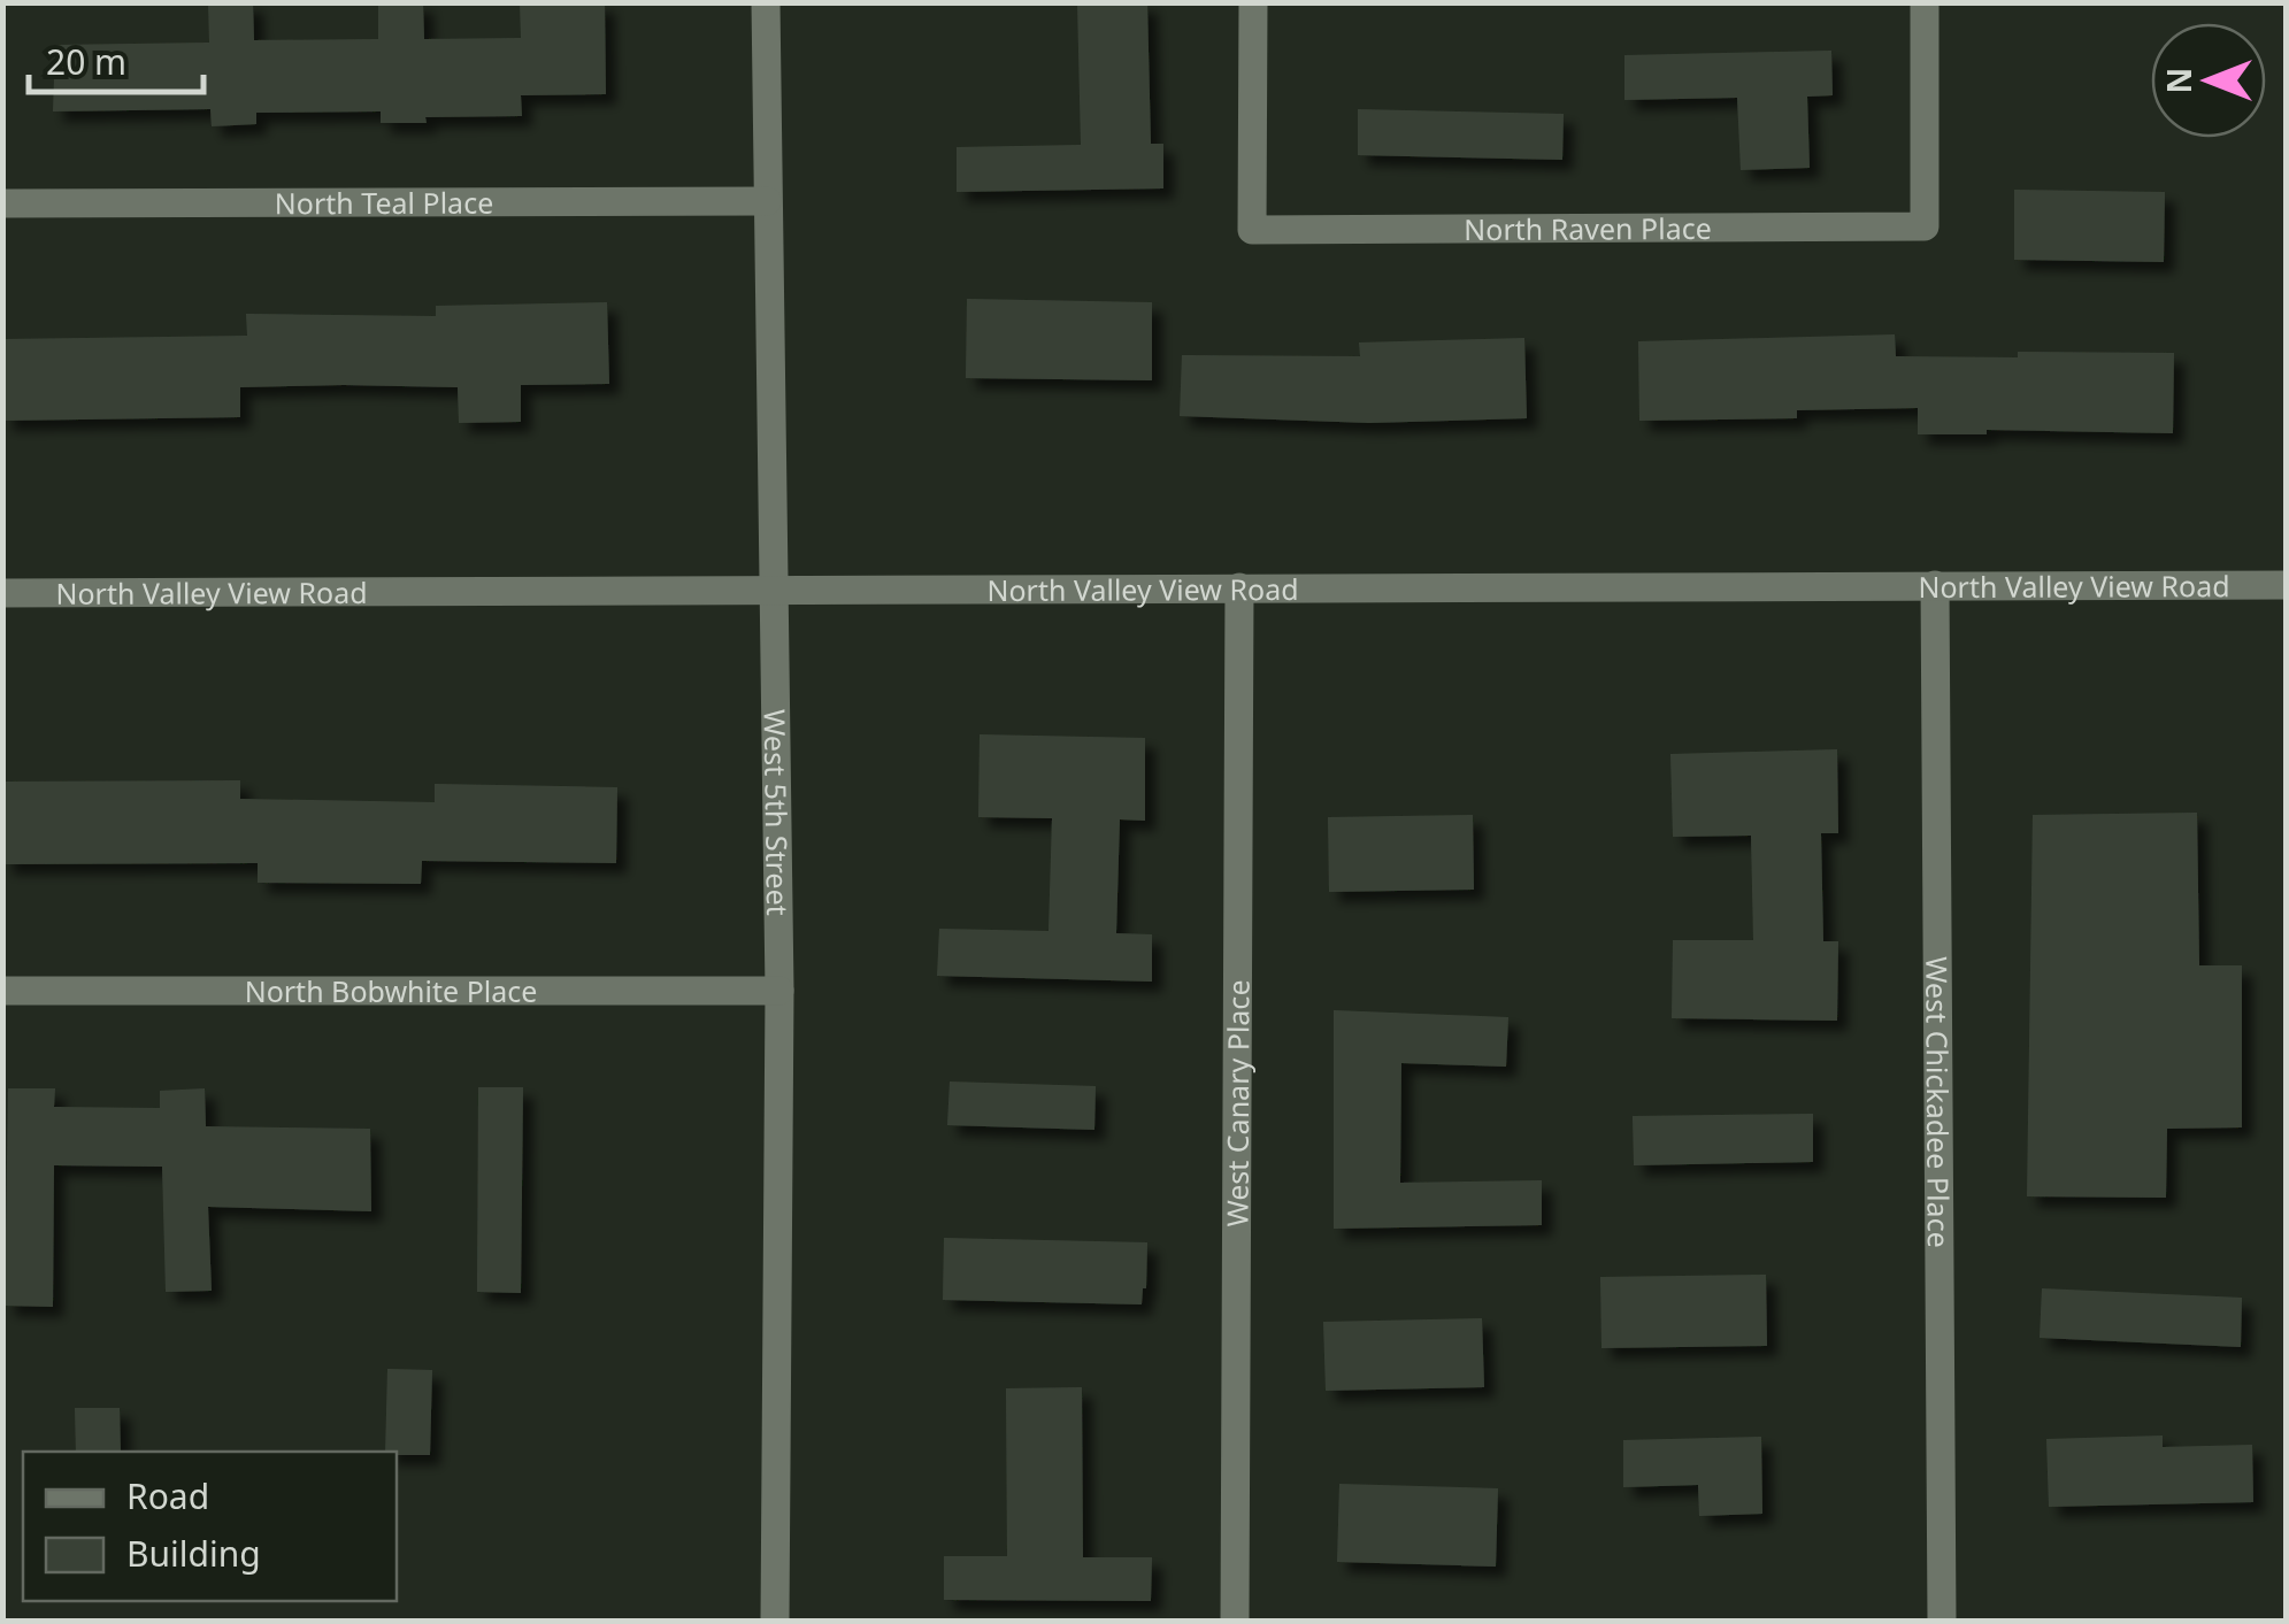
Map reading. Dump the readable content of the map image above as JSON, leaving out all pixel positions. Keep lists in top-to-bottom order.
{
  "streets": {
    "street": [
      "North Teal Place",
      "North Raven Place",
      "North Valley View Road",
      "West 5th Street",
      "North Bobwhite Place",
      "West Chickadee Place",
      "West Canary Place"
    ]
  },
  "crossings": [
    ["North Teal Place", "West 5th Street"],
    ["North Valley View Road", "West 5th Street"],
    ["North Valley View Road", "West Chickadee Place"],
    ["North Valley View Road", "West Canary Place"],
    ["West 5th Street", "North Bobwhite Place"]
  ],
  "legend": ["Road", "Building"],
  "scale_bar": "20 m",
  "north": "left"
}
